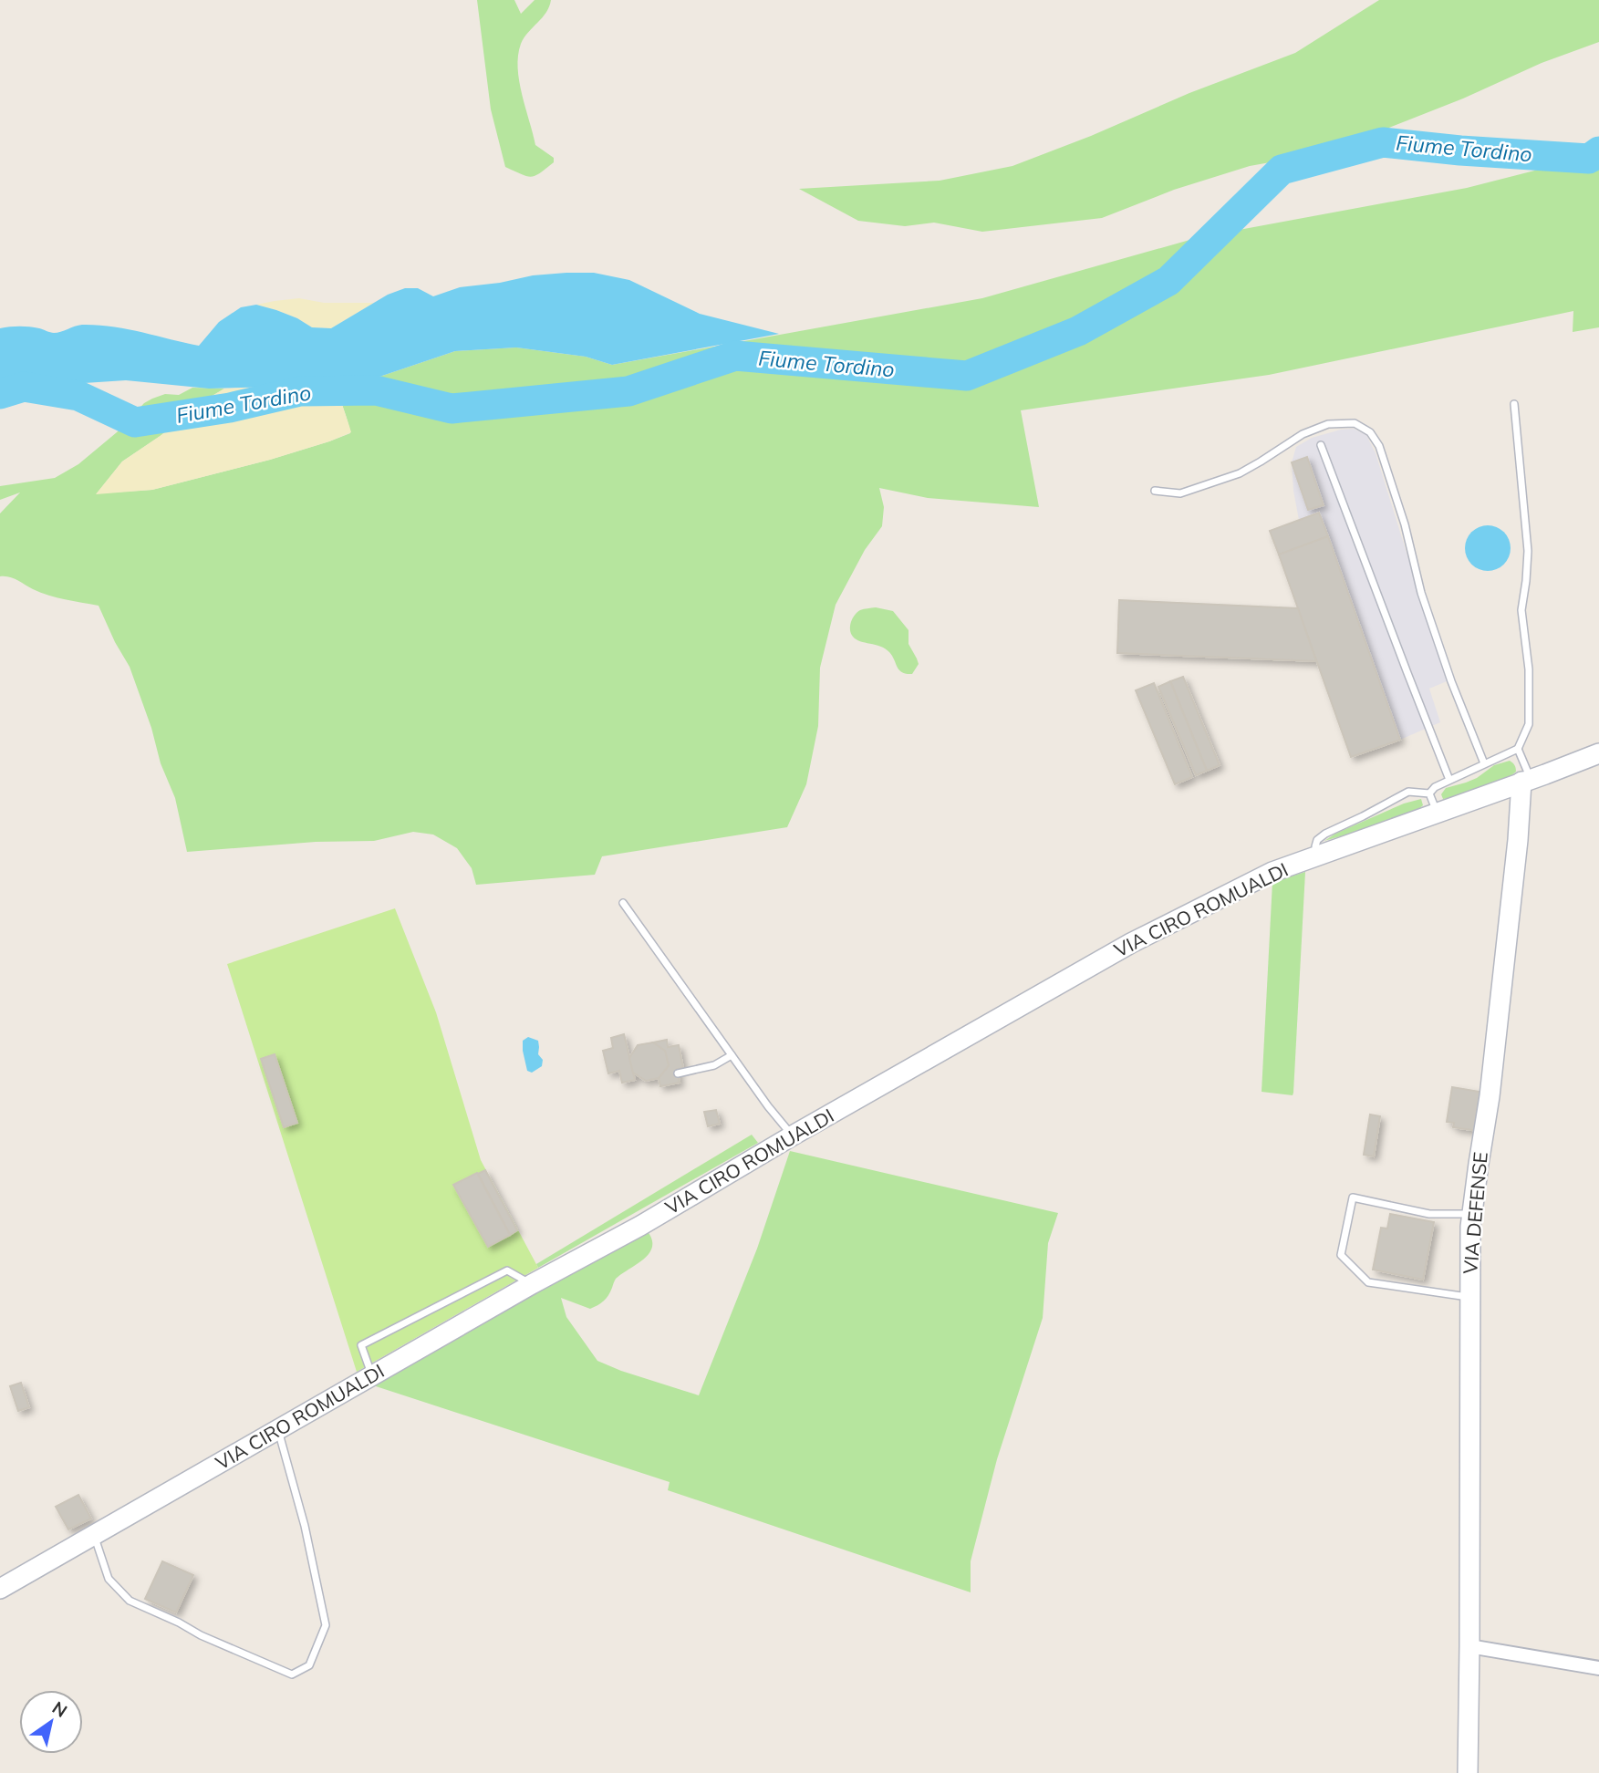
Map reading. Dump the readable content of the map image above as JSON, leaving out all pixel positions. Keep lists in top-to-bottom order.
{
  "streets": {
    "main road": ["VIA CIRO ROMUALDI", "VIA DEFENSE"]
  },
  "crossings": [
    ["VIA CIRO ROMUALDI", "VIA DEFENSE"]
  ],
  "water": ["Fiume Tordino"],
  "north": "top right"
}
